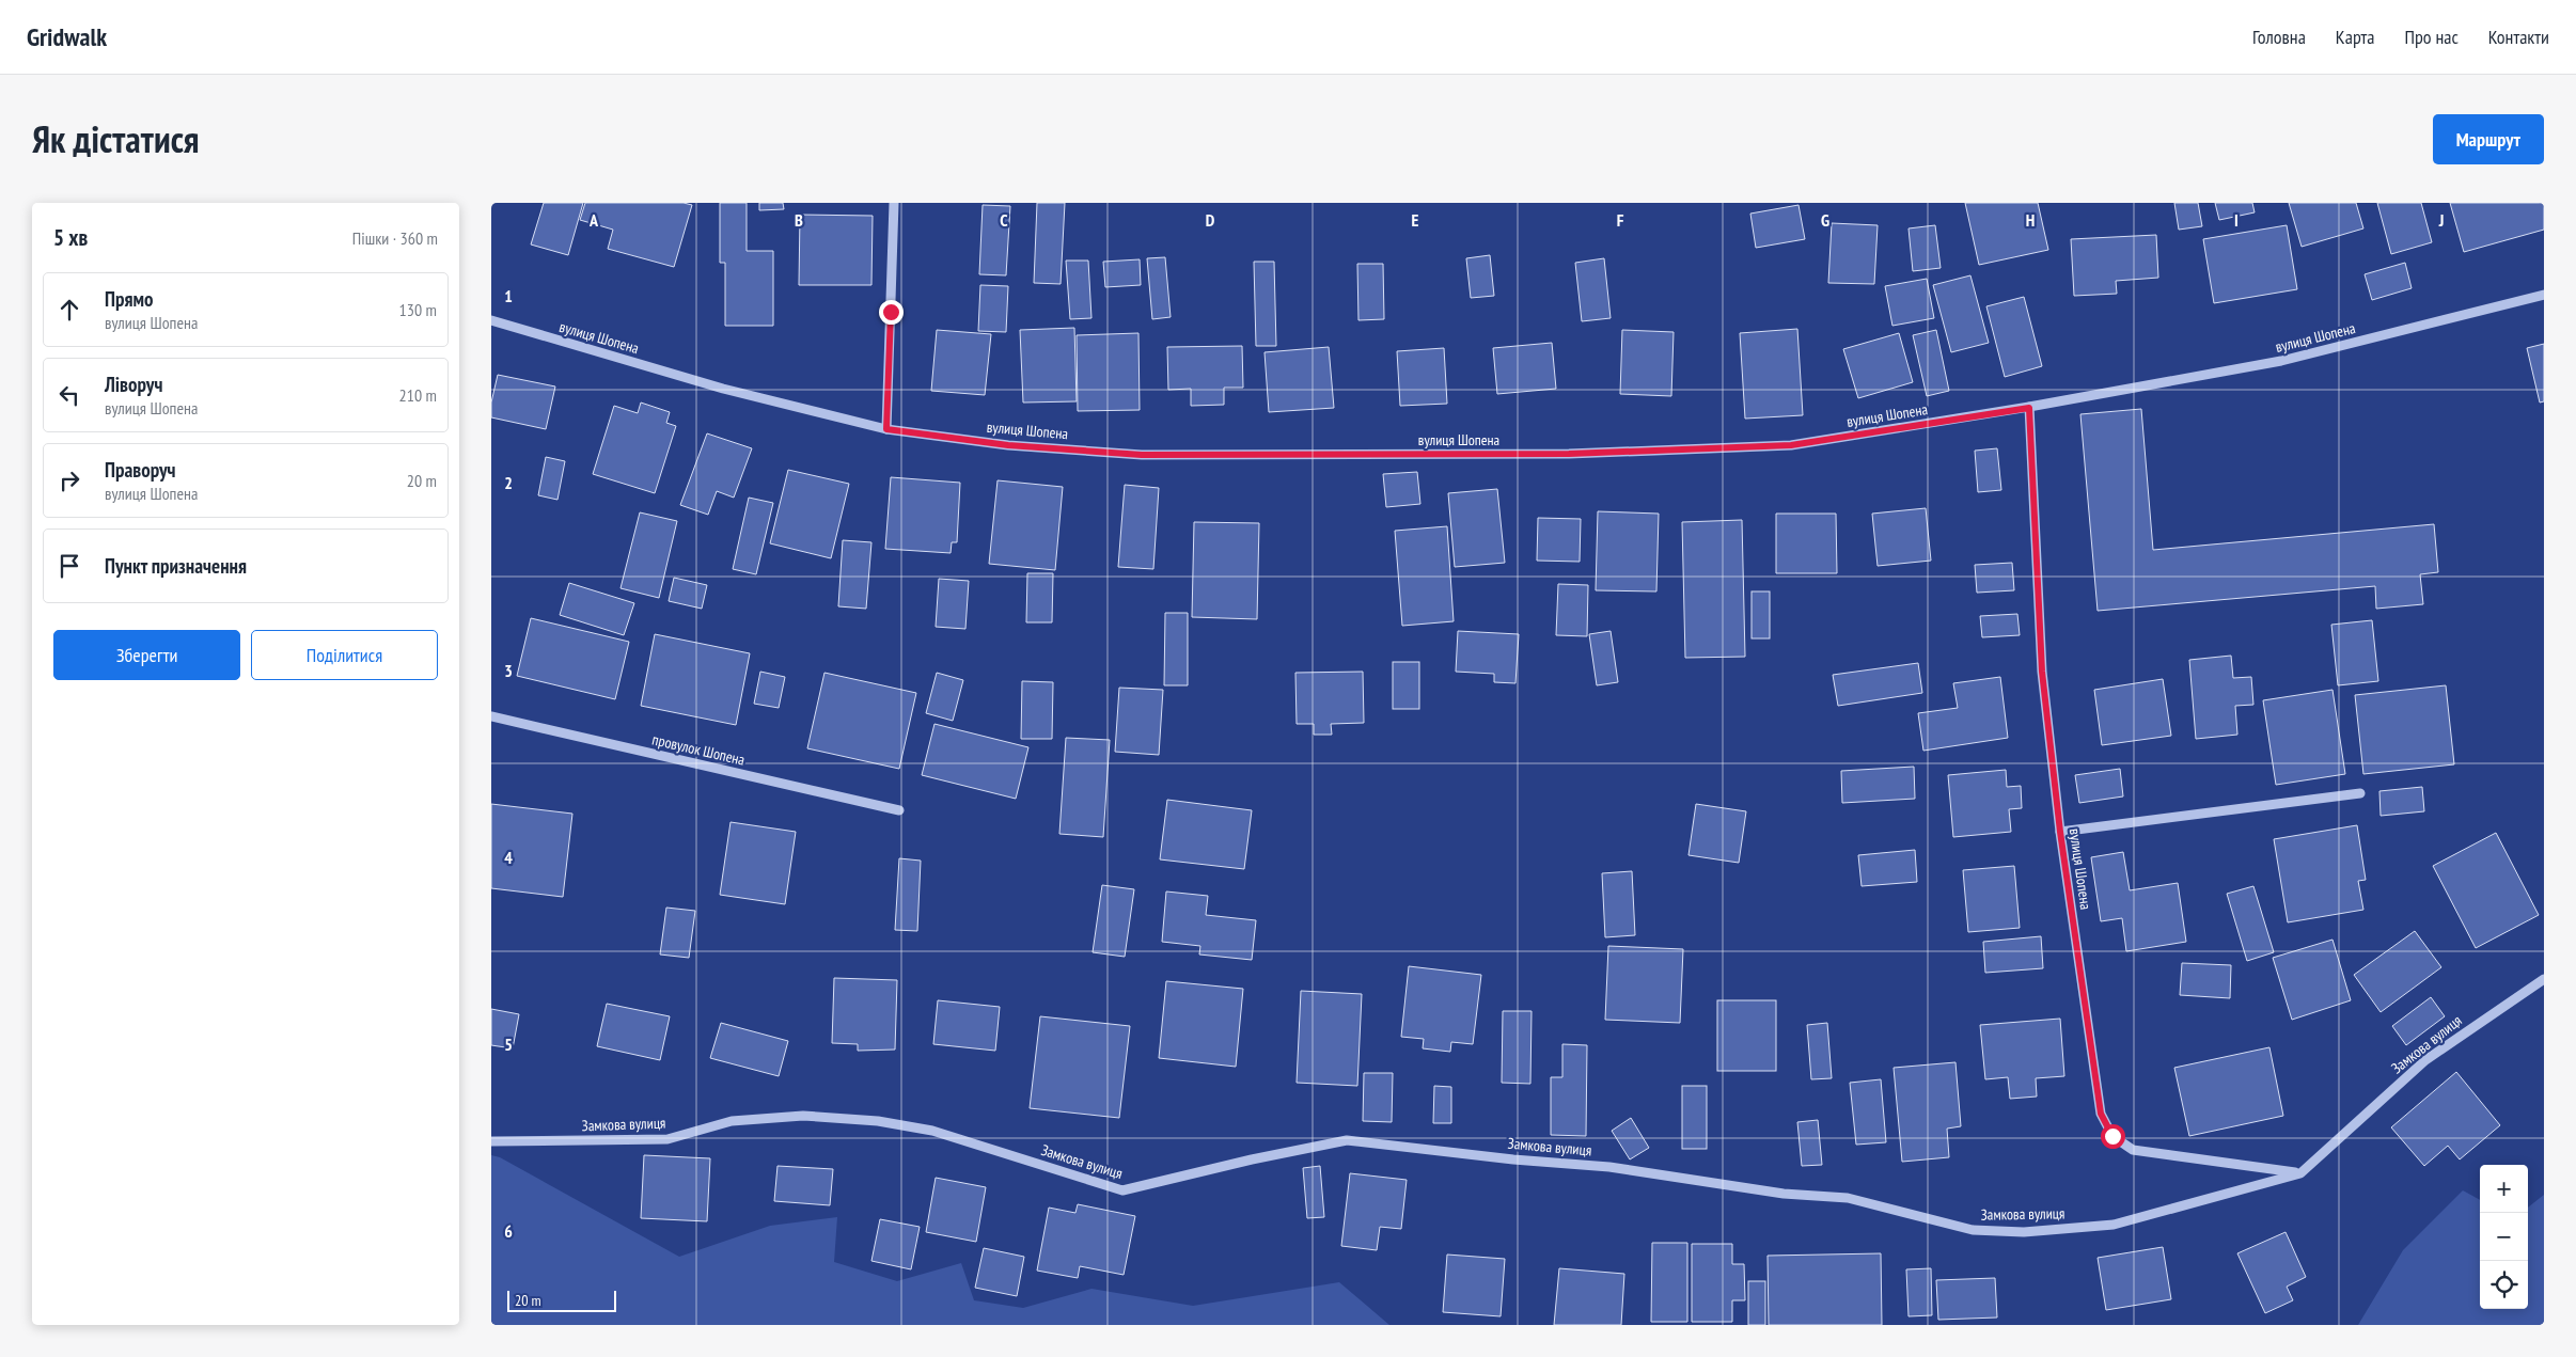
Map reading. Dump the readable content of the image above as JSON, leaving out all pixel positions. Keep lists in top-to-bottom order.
{
  "streets": {
    "street": ["вулиця Шопена", "провулок Шопена", "Замкова вулиця"]
  },
  "crossings": [
    ["вулиця Шопена", "Замкова вулиця"]
  ],
  "scale_bar": "20 m",
  "page": {
    "header": "Gridwalk",
    "nav": [
      "Головна",
      "Карта",
      "Про нас",
      "Контакти"
    ],
    "title": "Як дістатися",
    "buttons": [
      "Маршрут",
      ["Зберегти", "Поділитися"]
    ],
    "heading": ["5 хв", "Пішки · 360 m"],
    "list": [
      ["Прямо", "вулиця Шопена", "130 m"],
      ["Ліворуч", "вулиця Шопена", "210 m"],
      ["Праворуч", "вулиця Шопена", "20 m"],
      "Пункт призначення"
    ],
    "map_buttons": ["+", "−"],
    "scale": "20 m"
  },
  "grid": {
    "columns": [
      "A",
      "B",
      "C",
      "D",
      "E",
      "F",
      "G",
      "H",
      "I",
      "J"
    ],
    "rows": [
      "1",
      "2",
      "3",
      "4",
      "5",
      "6"
    ]
  }
}
